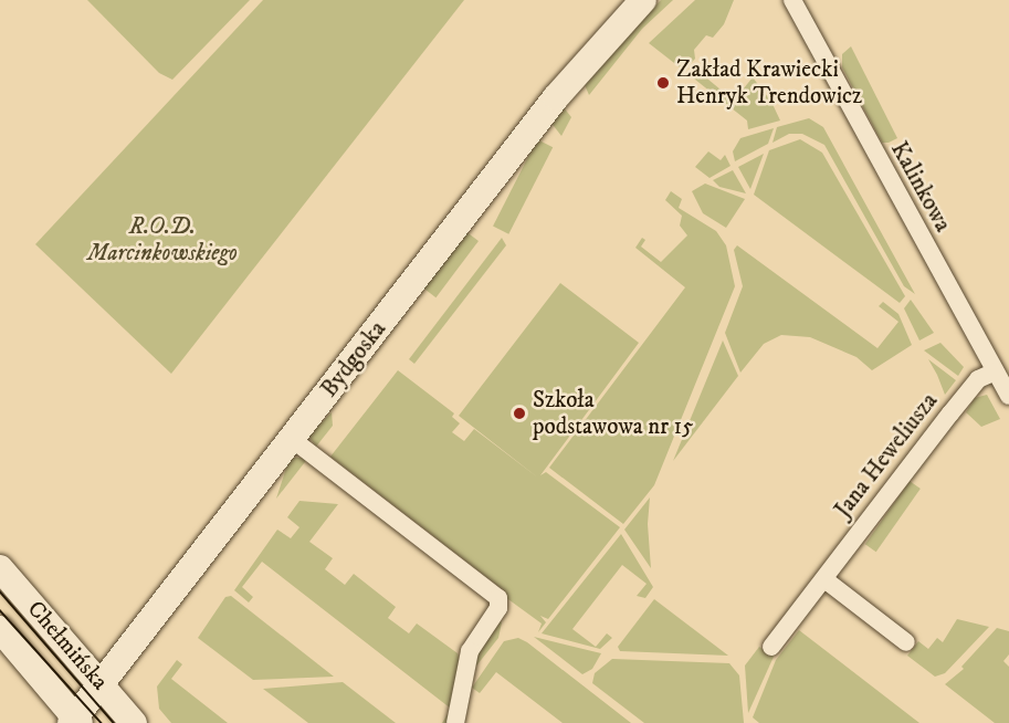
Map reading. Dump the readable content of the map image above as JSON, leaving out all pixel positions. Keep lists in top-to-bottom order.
{
  "streets": {
    "street": [
      "Kalinkowa",
      "Bydgoska",
      "Jana Heweliusza",
      "Chełmińska"
    ]
  },
  "crossings": [
    ["Kalinkowa", "Jana Heweliusza"],
    ["Bydgoska", "Chełmińska"]
  ],
  "parks": ["R.O.D. Marcinkowskiego"],
  "places": ["Zakład Krawiecki Henryk Trendowicz", "Szkoła podstawowa nr 15"]
}
